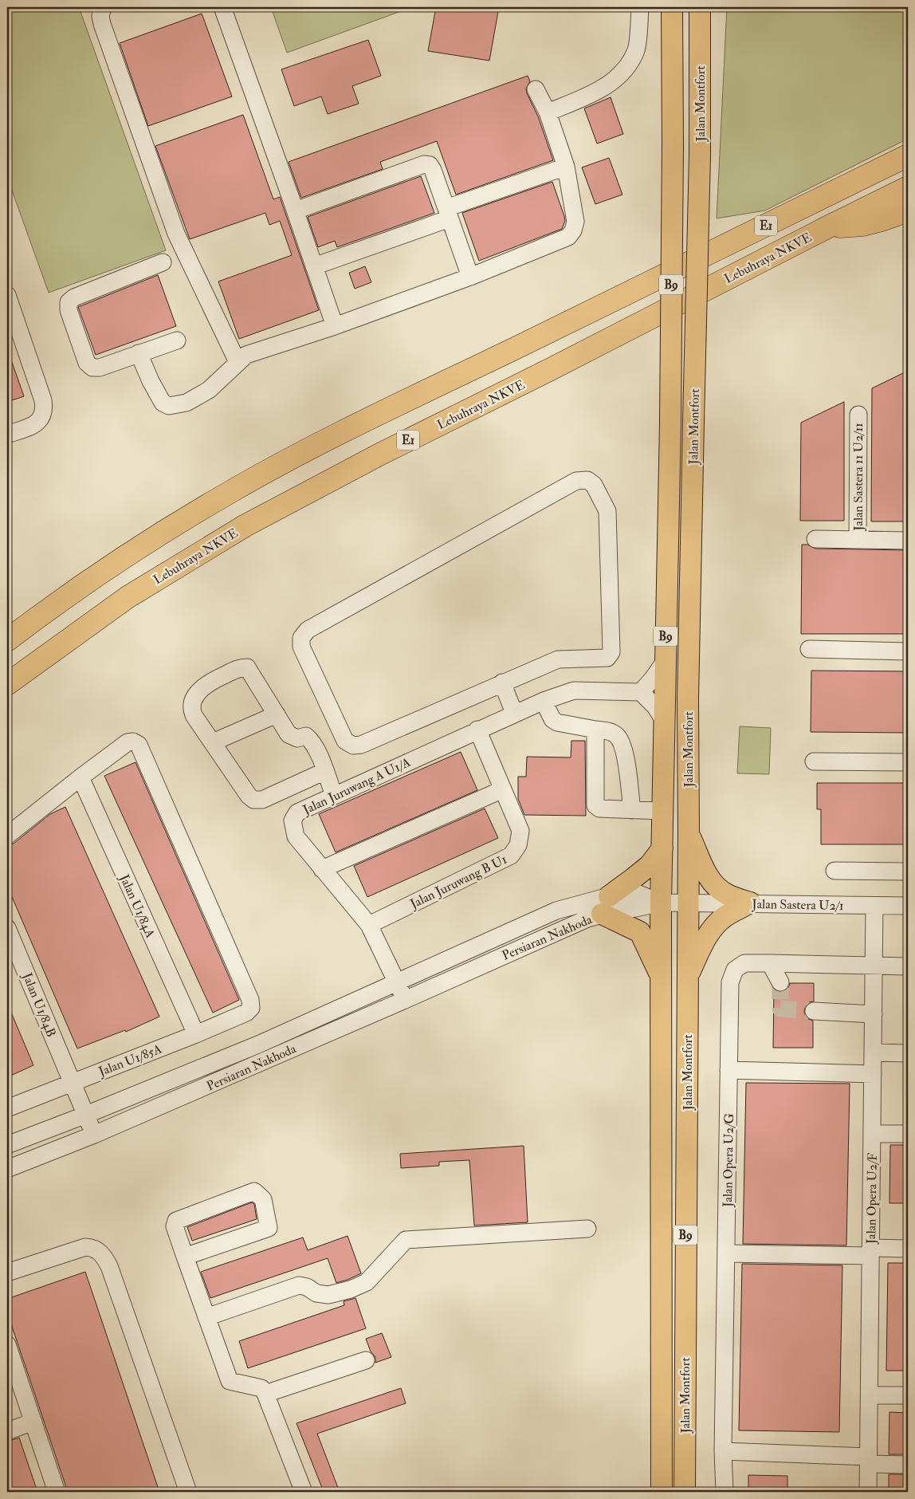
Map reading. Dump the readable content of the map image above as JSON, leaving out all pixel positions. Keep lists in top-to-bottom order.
{
  "streets": {
    "highway": ["E1", "Lebuhraya NKVE"],
    "main road": ["Jalan Montfort", "B9"],
    "street": [
      "Jalan Sastera 11 U2/11",
      "Jalan Juruwang A U1/A",
      "Jalan Juruwang B U1",
      "Jalan Sastera U2/1",
      "Jalan U1/84A",
      "Persiaran Nakhoda",
      "Jalan U1/84B",
      "Jalan U1/85A",
      "Jalan Opera U2/G",
      "Jalan Opera U2/F"
    ]
  },
  "crossings": [
    ["Jalan Montfort", "Jalan Sastera U2/1"],
    ["Jalan Montfort", "Persiaran Nakhoda"],
    ["Jalan Juruwang A U1/A", "Jalan Juruwang B U1"],
    ["Jalan Juruwang A U1/A", "Persiaran Nakhoda"],
    ["Jalan Sastera U2/1", "Persiaran Nakhoda"],
    ["Jalan Sastera U2/1", "Jalan Opera U2/F"],
    ["Jalan U1/84A", "Jalan U1/85A"],
    ["Persiaran Nakhoda", "Jalan U1/84B"],
    ["Jalan U1/84B", "Jalan U1/85A"],
    ["Jalan Opera U2/G", "Jalan Opera U2/F"]
  ]
}
